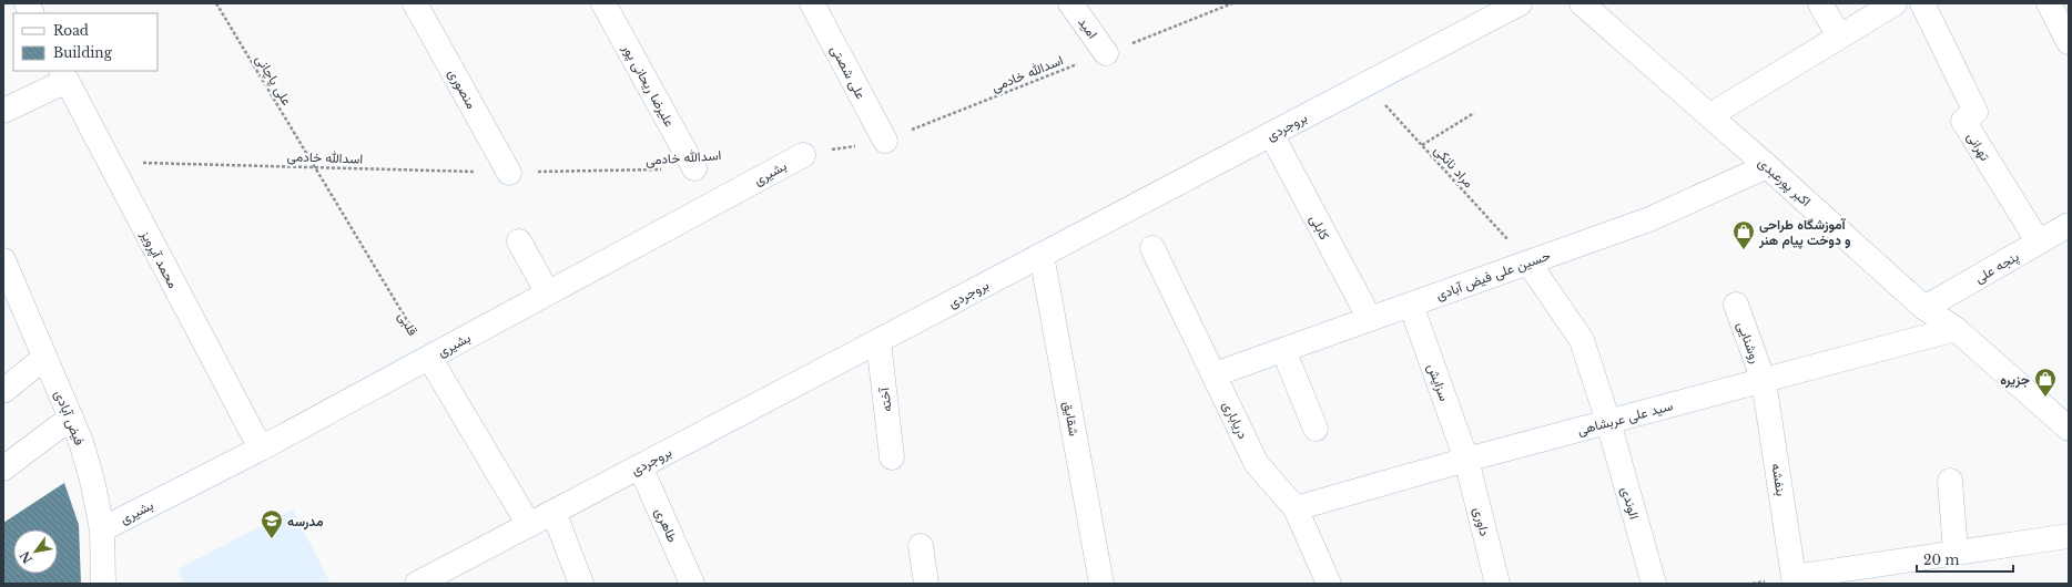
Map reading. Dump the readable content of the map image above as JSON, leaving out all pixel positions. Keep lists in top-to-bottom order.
{
  "streets": {
    "street": [
      "امید",
      "علی شصتی",
      "علیرضا ریحانی پور",
      "منصوری",
      "بروجردی",
      "تهرانی",
      "بشیری",
      "اکبر پورعبدی",
      "کابلی",
      "محمد آپرویز",
      "پنجه علی",
      "حسین علی فیض آبادی",
      "روشنایی",
      "سزایش",
      "آخته",
      "فیض آبادی",
      "سید علی عربشاهی",
      "شقایق",
      "دریاباری",
      "بنفشه",
      "الوندی",
      "داوری",
      "طاهری"
    ],
    "path": [
      "اسدالله خادمی",
      "علی پاچانی",
      "مراد نانکی",
      "قلبی"
    ]
  },
  "crossings": [
    ["امید", "اسدالله خادمی"],
    ["علی شصتی", "اسدالله خادمی"],
    ["اسدالله خادمی", "علی پاچانی"],
    ["اسدالله خادمی", "علیرضا ریحانی پور"],
    ["اسدالله خادمی", "منصوری"],
    ["اسدالله خادمی", "بشیری"],
    ["اسدالله خادمی", "محمد آپرویز"],
    ["اسدالله خادمی", "قلبی"],
    ["علی پاچانی", "قلبی"],
    ["بروجردی", "مراد نانکی"],
    ["بروجردی", "کابلی"],
    ["بروجردی", "آخته"],
    ["بروجردی", "شقایق"],
    ["بروجردی", "طاهری"],
    ["تهرانی", "پنجه علی"],
    ["مراد نانکی", "حسین علی فیض آبادی"],
    ["مراد نانکی", "الوندی"],
    ["بشیری", "محمد آپرویز"],
    ["بشیری", "قلبی"],
    ["بشیری", "فیض آبادی"],
    ["اکبر پورعبدی", "پنجه علی"],
    ["اکبر پورعبدی", "حسین علی فیض آبادی"],
    ["اکبر پورعبدی", "سید علی عربشاهی"],
    ["کابلی", "حسین علی فیض آبادی"],
    ["حسین علی فیض آبادی", "سزایش"],
    ["حسین علی فیض آبادی", "دریاباری"],
    ["حسین علی فیض آبادی", "الوندی"],
    ["روشنایی", "سید علی عربشاهی"],
    ["روشنایی", "بنفشه"],
    ["سزایش", "سید علی عربشاهی"],
    ["سزایش", "داوری"],
    ["سید علی عربشاهی", "دریاباری"],
    ["سید علی عربشاهی", "بنفشه"],
    ["سید علی عربشاهی", "الوندی"],
    ["سید علی عربشاهی", "داوری"]
  ],
  "places": {
    "shop": ["آموزشگاه طراحی و دوخت پیام هنر", "جزیره"],
    "school or university": ["مدرسه"]
  },
  "legend": ["Road", "Building"],
  "scale_bar": "20 m",
  "north": "bottom left"
}
